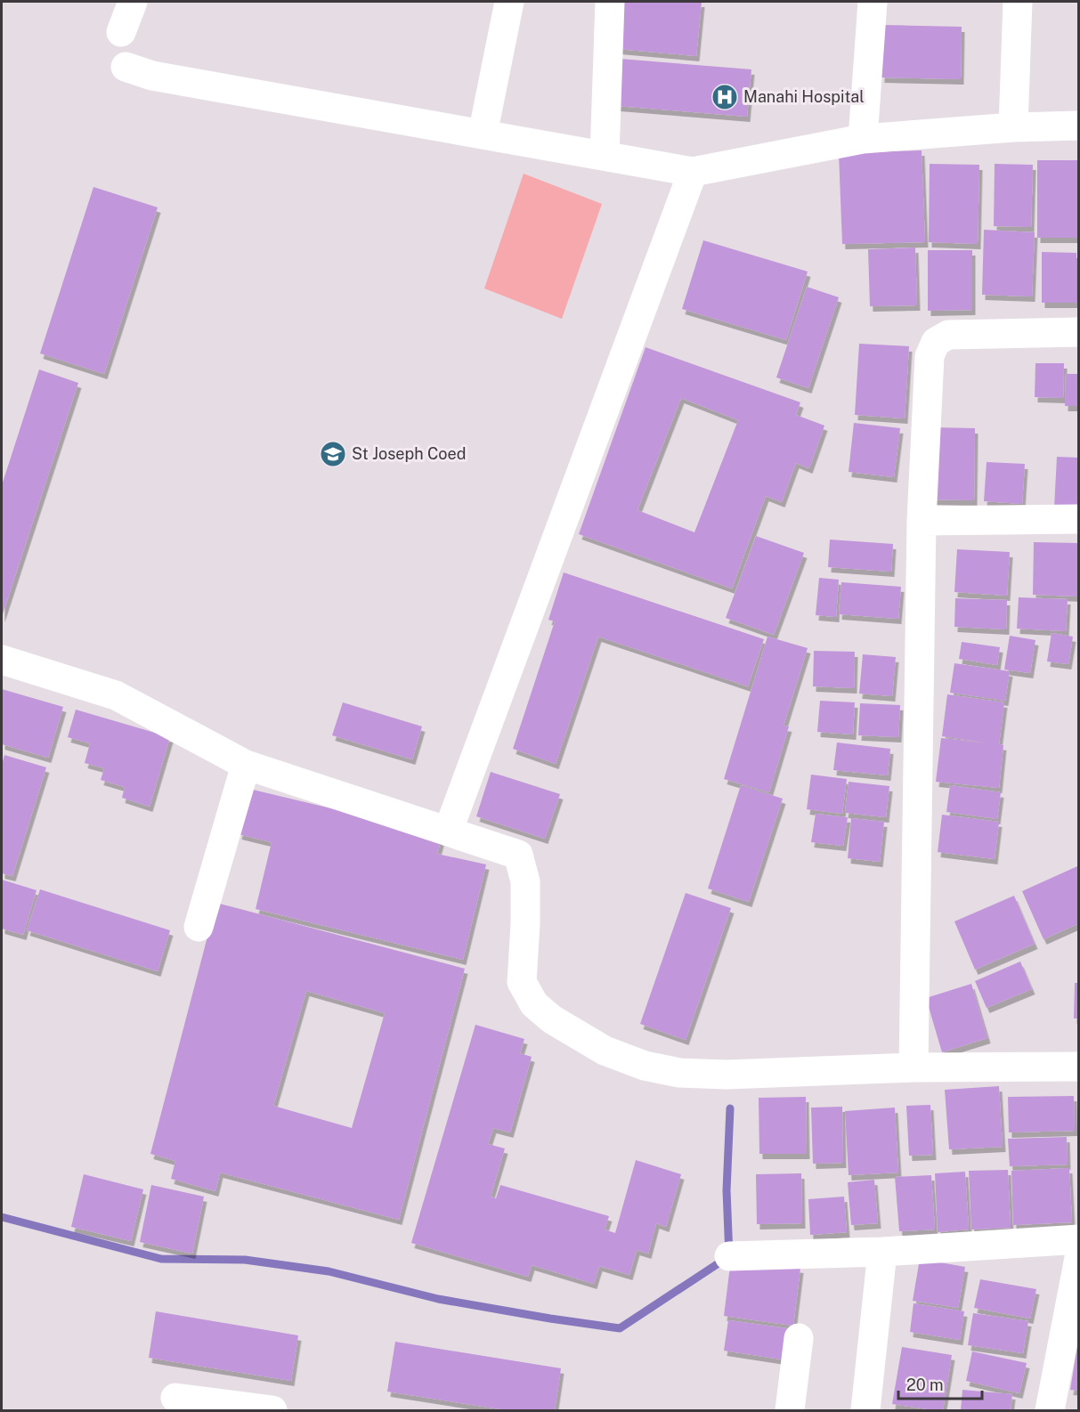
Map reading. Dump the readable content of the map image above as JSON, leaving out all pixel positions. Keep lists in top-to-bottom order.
{
  "places": {
    "hospital": ["Manahi Hospital"],
    "school or university": ["St Joseph Coed"]
  },
  "scale_bar": "20 m"
}
